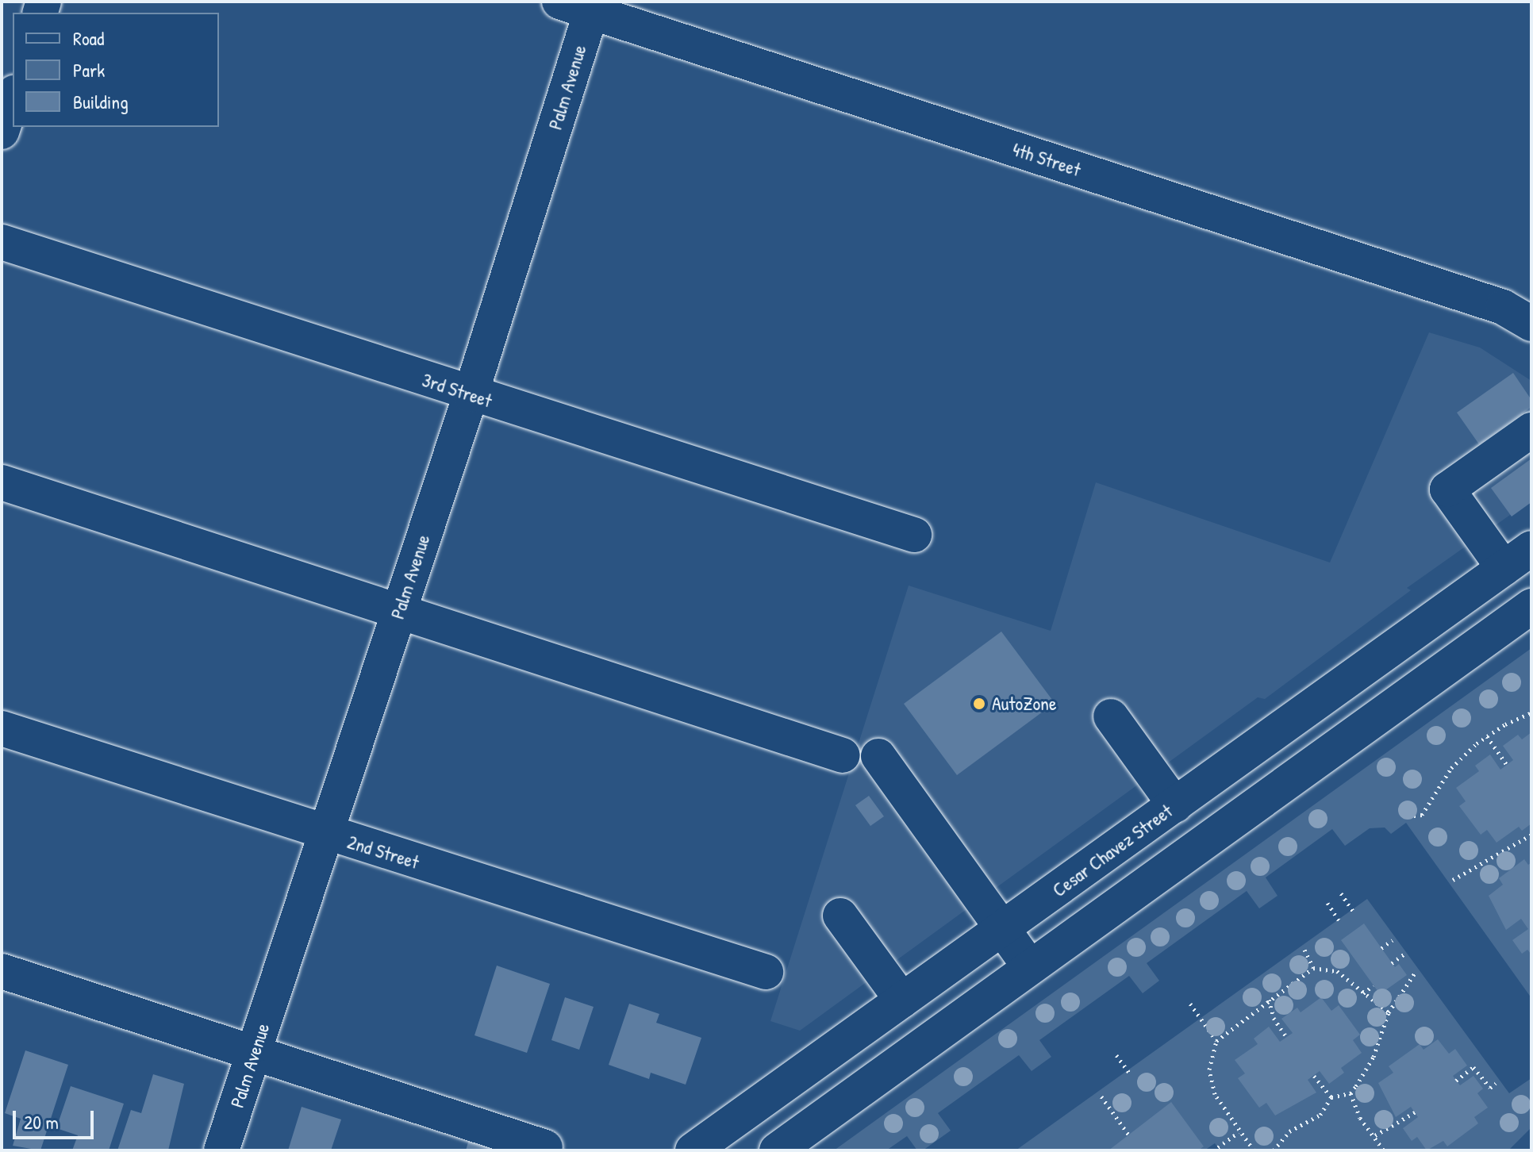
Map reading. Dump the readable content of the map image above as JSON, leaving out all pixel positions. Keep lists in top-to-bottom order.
{
  "streets": {
    "street": [
      "Palm Avenue",
      "4th Street",
      "3rd Street",
      "Cesar Chavez Street",
      "2nd Street"
    ]
  },
  "crossings": [
    ["Palm Avenue", "4th Street"],
    ["Palm Avenue", "3rd Street"],
    ["Palm Avenue", "2nd Street"]
  ],
  "places": ["AutoZone"],
  "legend": ["Road", "Park", "Building"],
  "scale_bar": "20 m"
}
